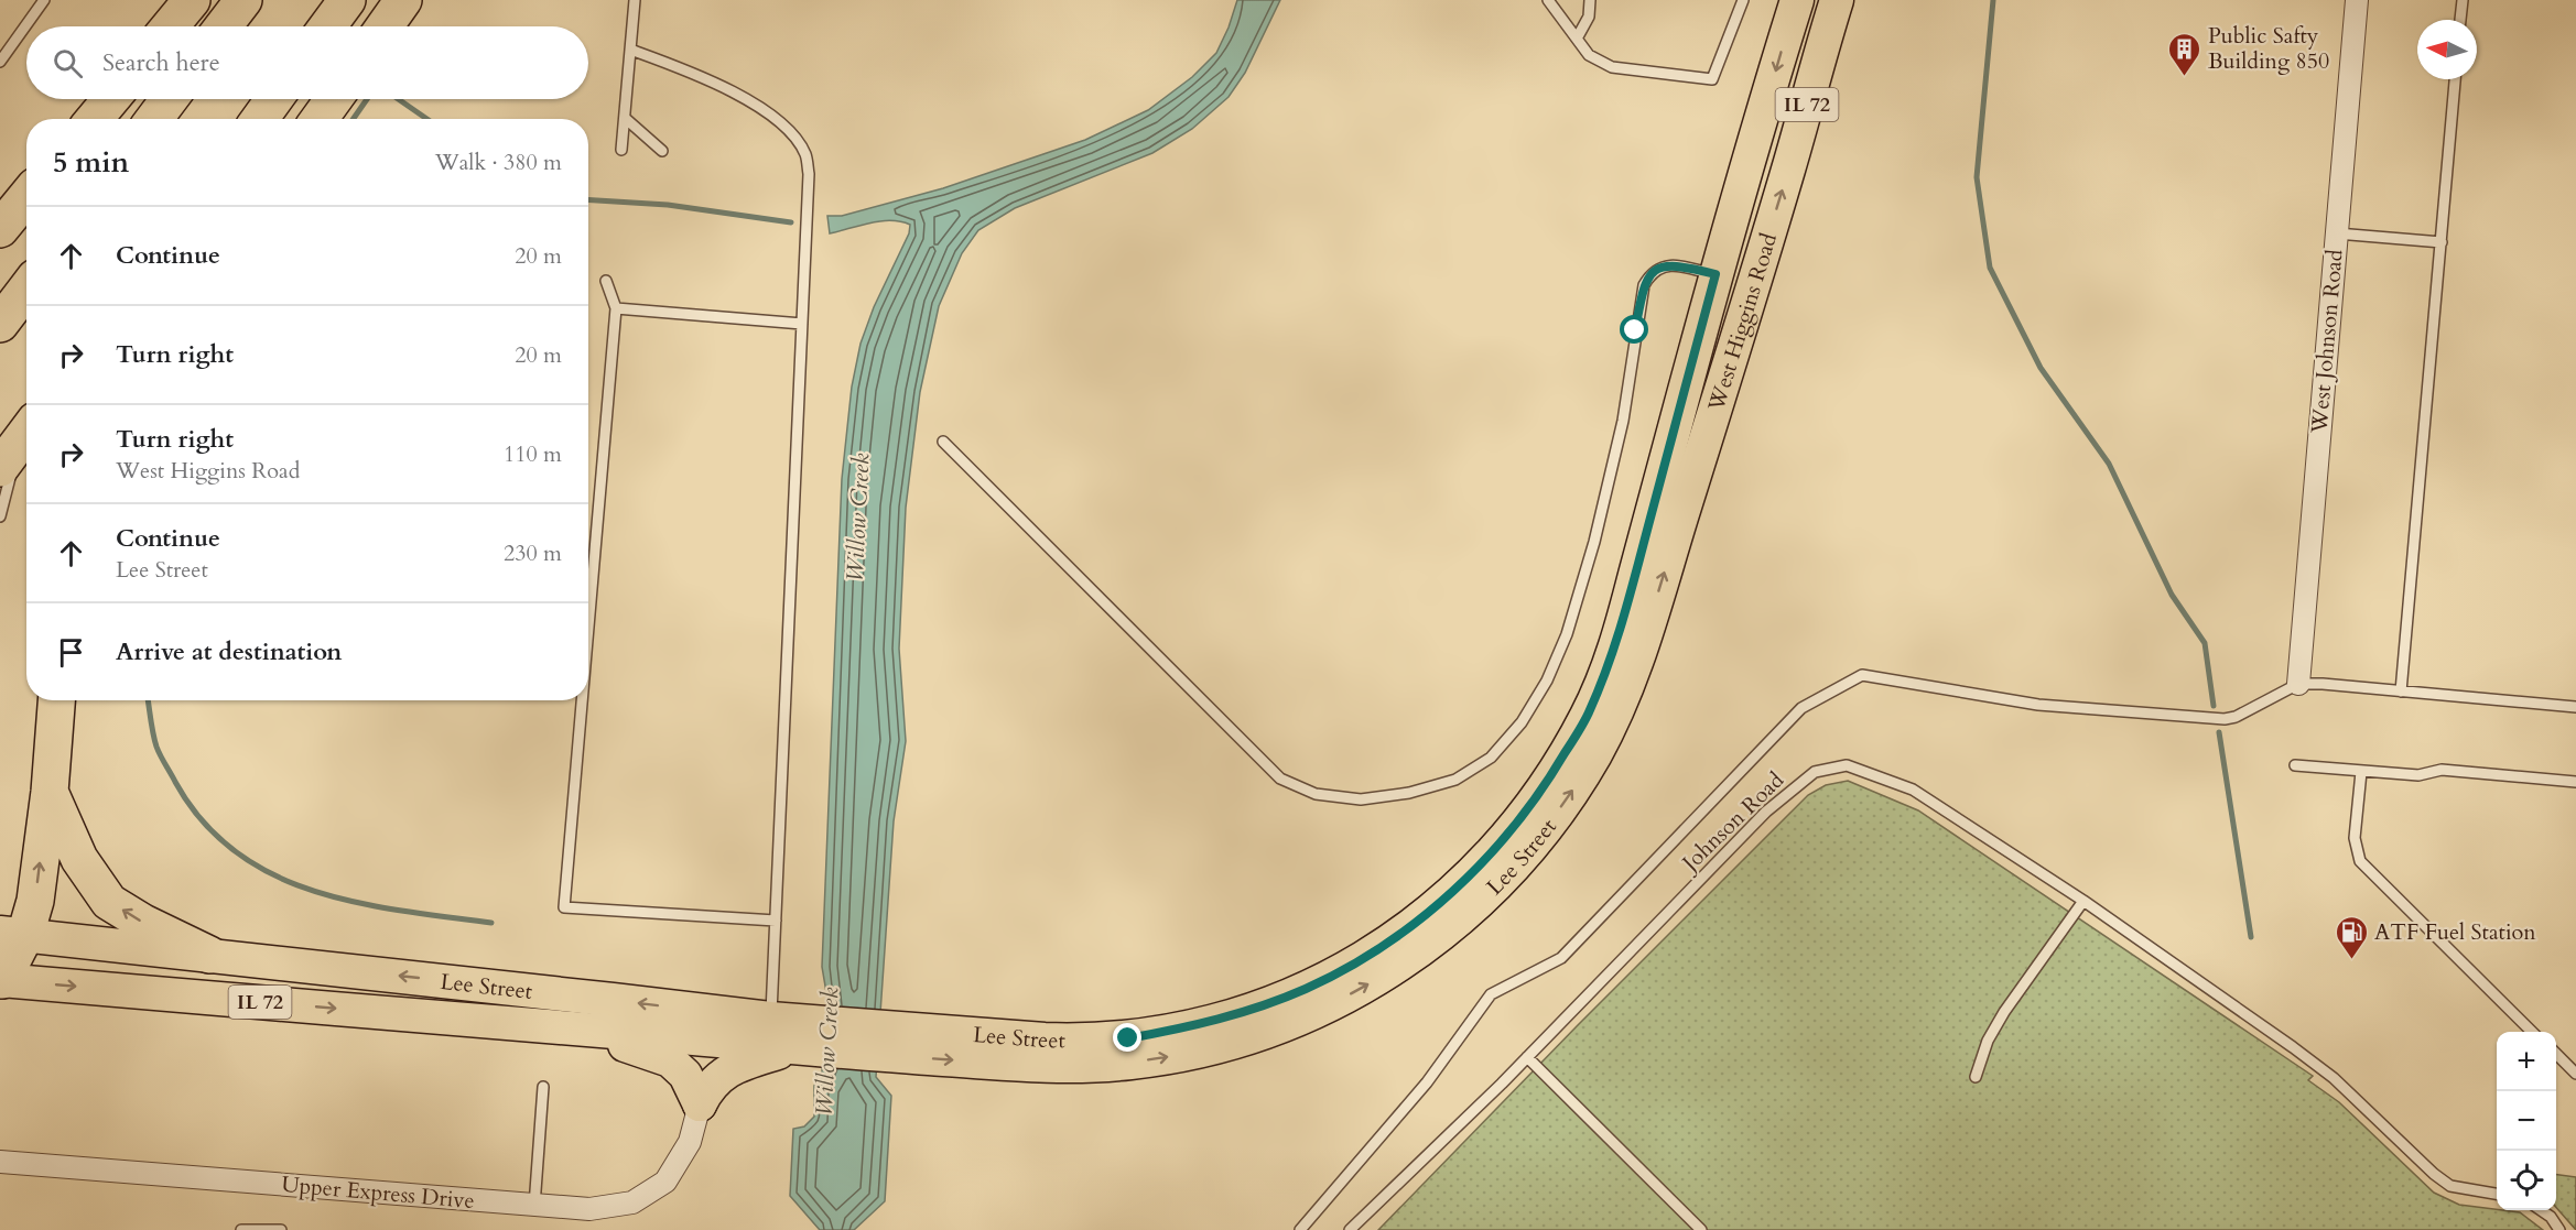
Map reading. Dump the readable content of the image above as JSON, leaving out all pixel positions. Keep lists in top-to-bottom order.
{
  "streets": {
    "main road": ["IL 72", "West Higgins Road", "Lee Street"],
    "street": ["West Johnson Road", "Upper Express Drive"],
    "lane": ["Johnson Road"]
  },
  "crossings": [
    ["IL 72", "Lee Street"],
    ["West Higgins Road", "Lee Street"]
  ],
  "water": ["Willow Creek"],
  "places": {
    "building": ["Public Safty Building 850"],
    "fuel station": ["ATF Fuel Station"]
  },
  "north": "left",
  "page": {
    "search": "Search here",
    "heading": ["5 min", "Walk · 380 m"],
    "list": [
      ["Continue", "20 m"],
      ["Turn right", "20 m"],
      ["Turn right", "West Higgins Road", "110 m"],
      ["Continue", "Lee Street", "230 m"],
      "Arrive at destination"
    ],
    "map_buttons": ["+", "−"]
  }
}
